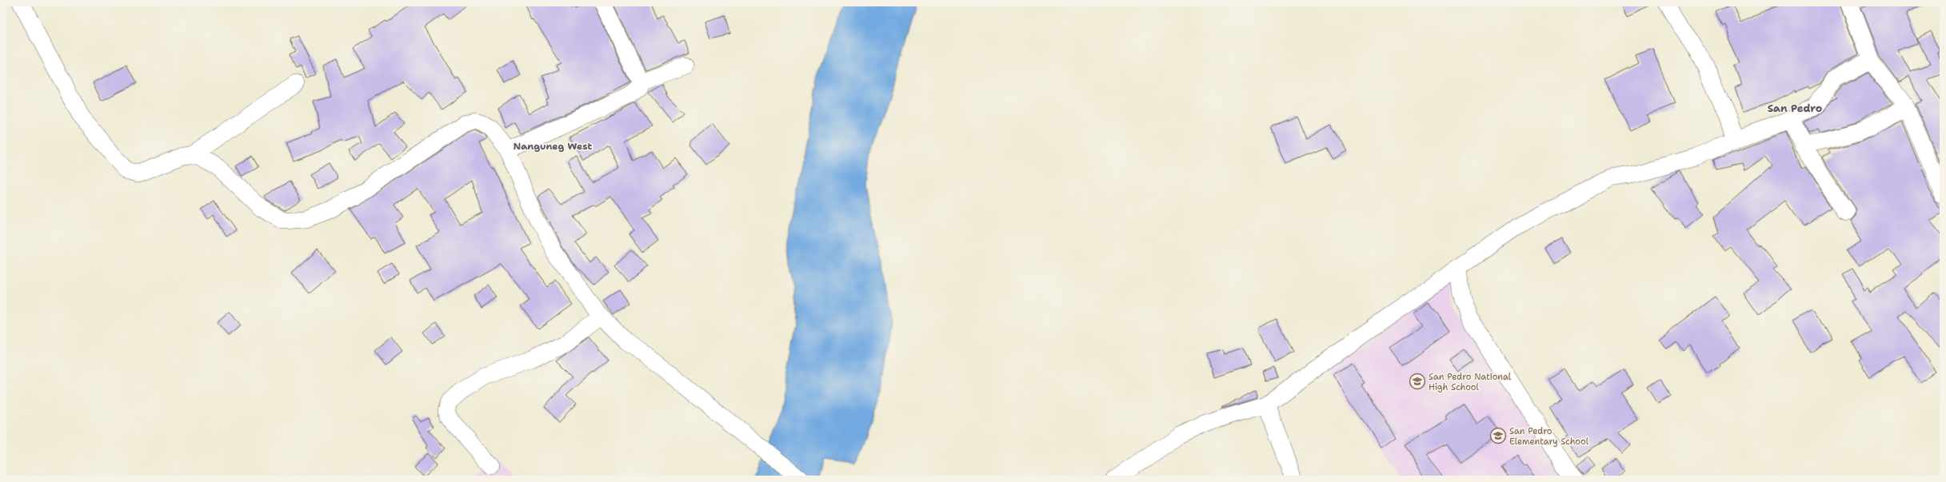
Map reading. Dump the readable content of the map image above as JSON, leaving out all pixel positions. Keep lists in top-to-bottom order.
{
  "districts": ["San Pedro", "Nanguneg West"],
  "places": {
    "school or university": ["San Pedro National High School", "San Pedro Elementary School"]
  }
}
